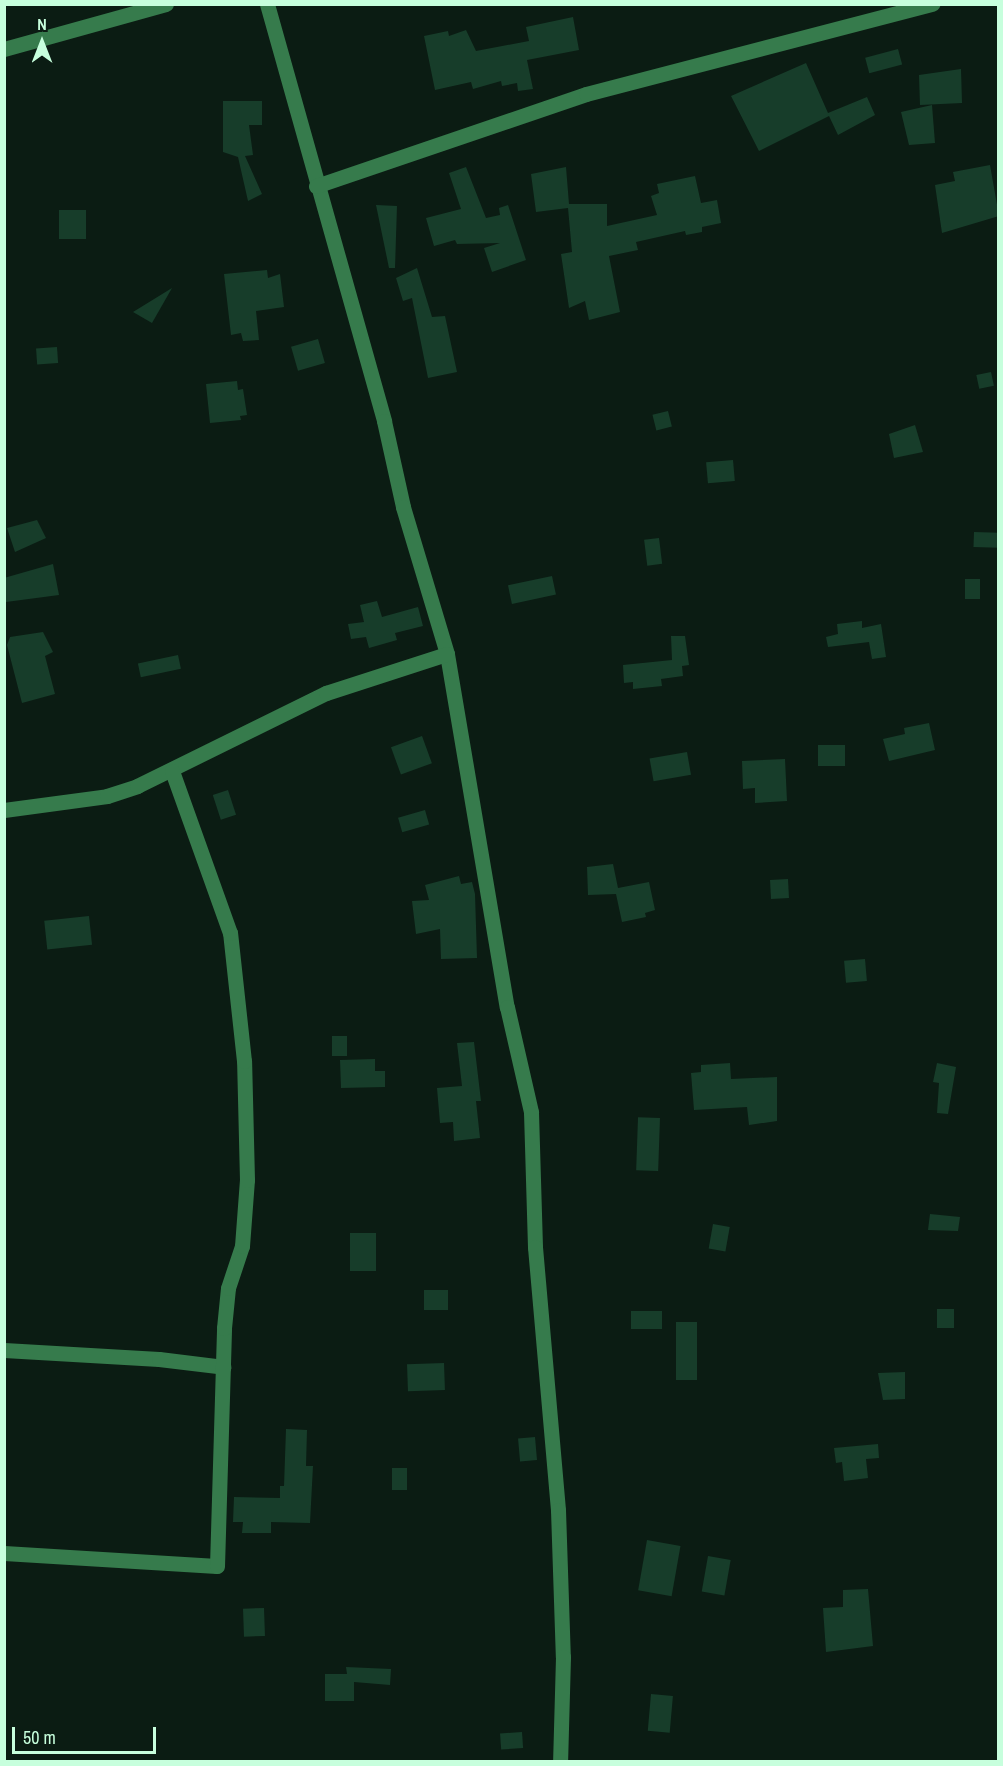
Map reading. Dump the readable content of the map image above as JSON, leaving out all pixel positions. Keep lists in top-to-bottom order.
{
  "scale_bar": "50 m",
  "north": "top"
}
